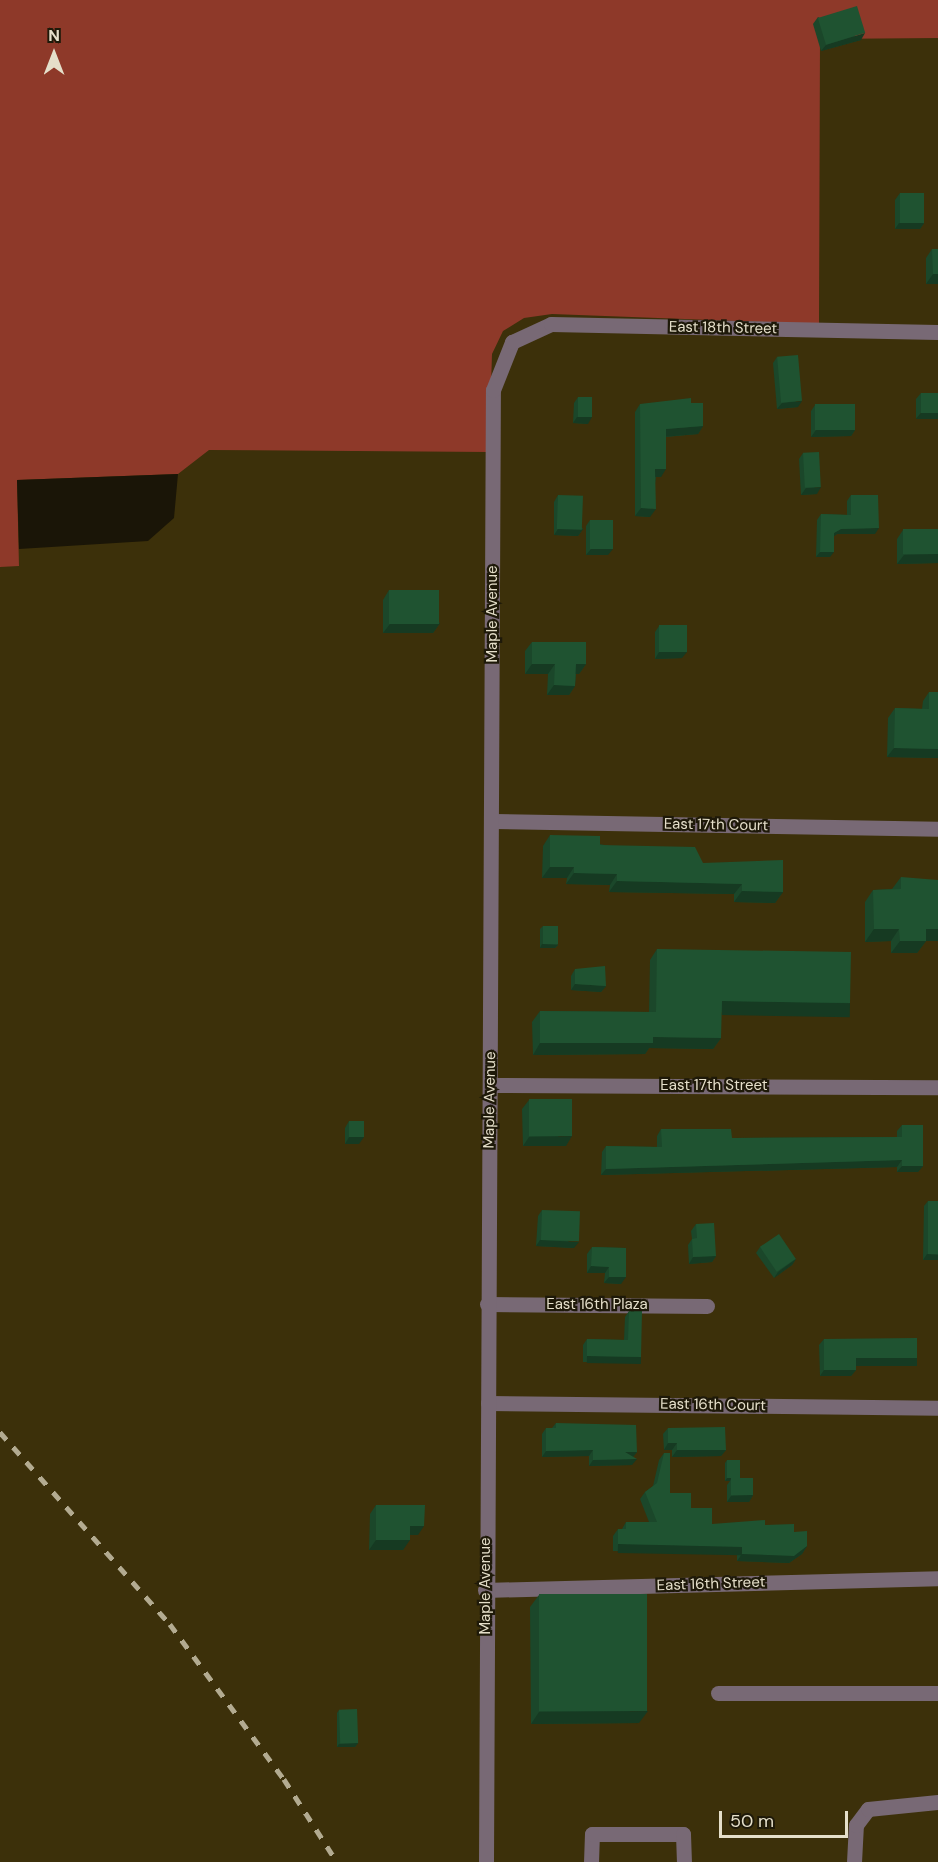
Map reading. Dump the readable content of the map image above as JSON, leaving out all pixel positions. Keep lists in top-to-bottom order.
{
  "streets": {
    "street": [
      "East 18th Street",
      "Maple Avenue",
      "East 17th Court",
      "East 17th Street",
      "East 16th Plaza",
      "East 16th Court",
      "East 16th Street"
    ]
  },
  "crossings": [
    ["East 18th Street", "Maple Avenue"],
    ["Maple Avenue", "East 17th Court"],
    ["Maple Avenue", "East 17th Street"],
    ["Maple Avenue", "East 16th Plaza"],
    ["Maple Avenue", "East 16th Court"],
    ["Maple Avenue", "East 16th Street"]
  ],
  "scale_bar": "50 m",
  "north": "top"
}
